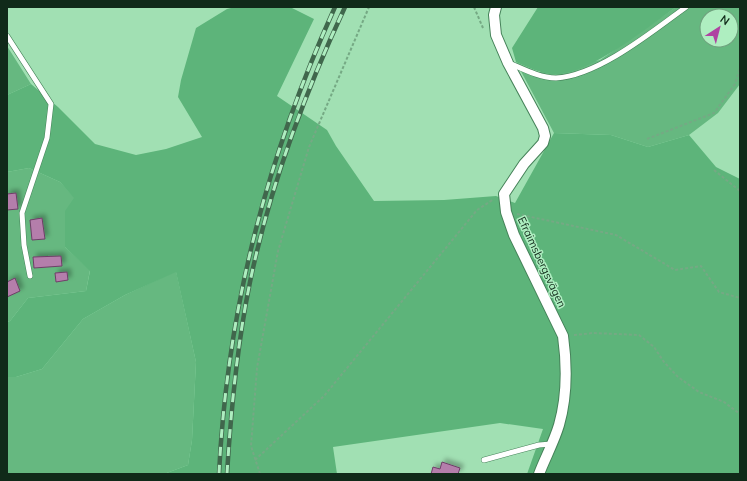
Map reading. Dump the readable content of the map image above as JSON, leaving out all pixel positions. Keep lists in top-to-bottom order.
{
  "streets": {
    "street": ["Efraimsbergsvägen"]
  },
  "north": "top right"
}
